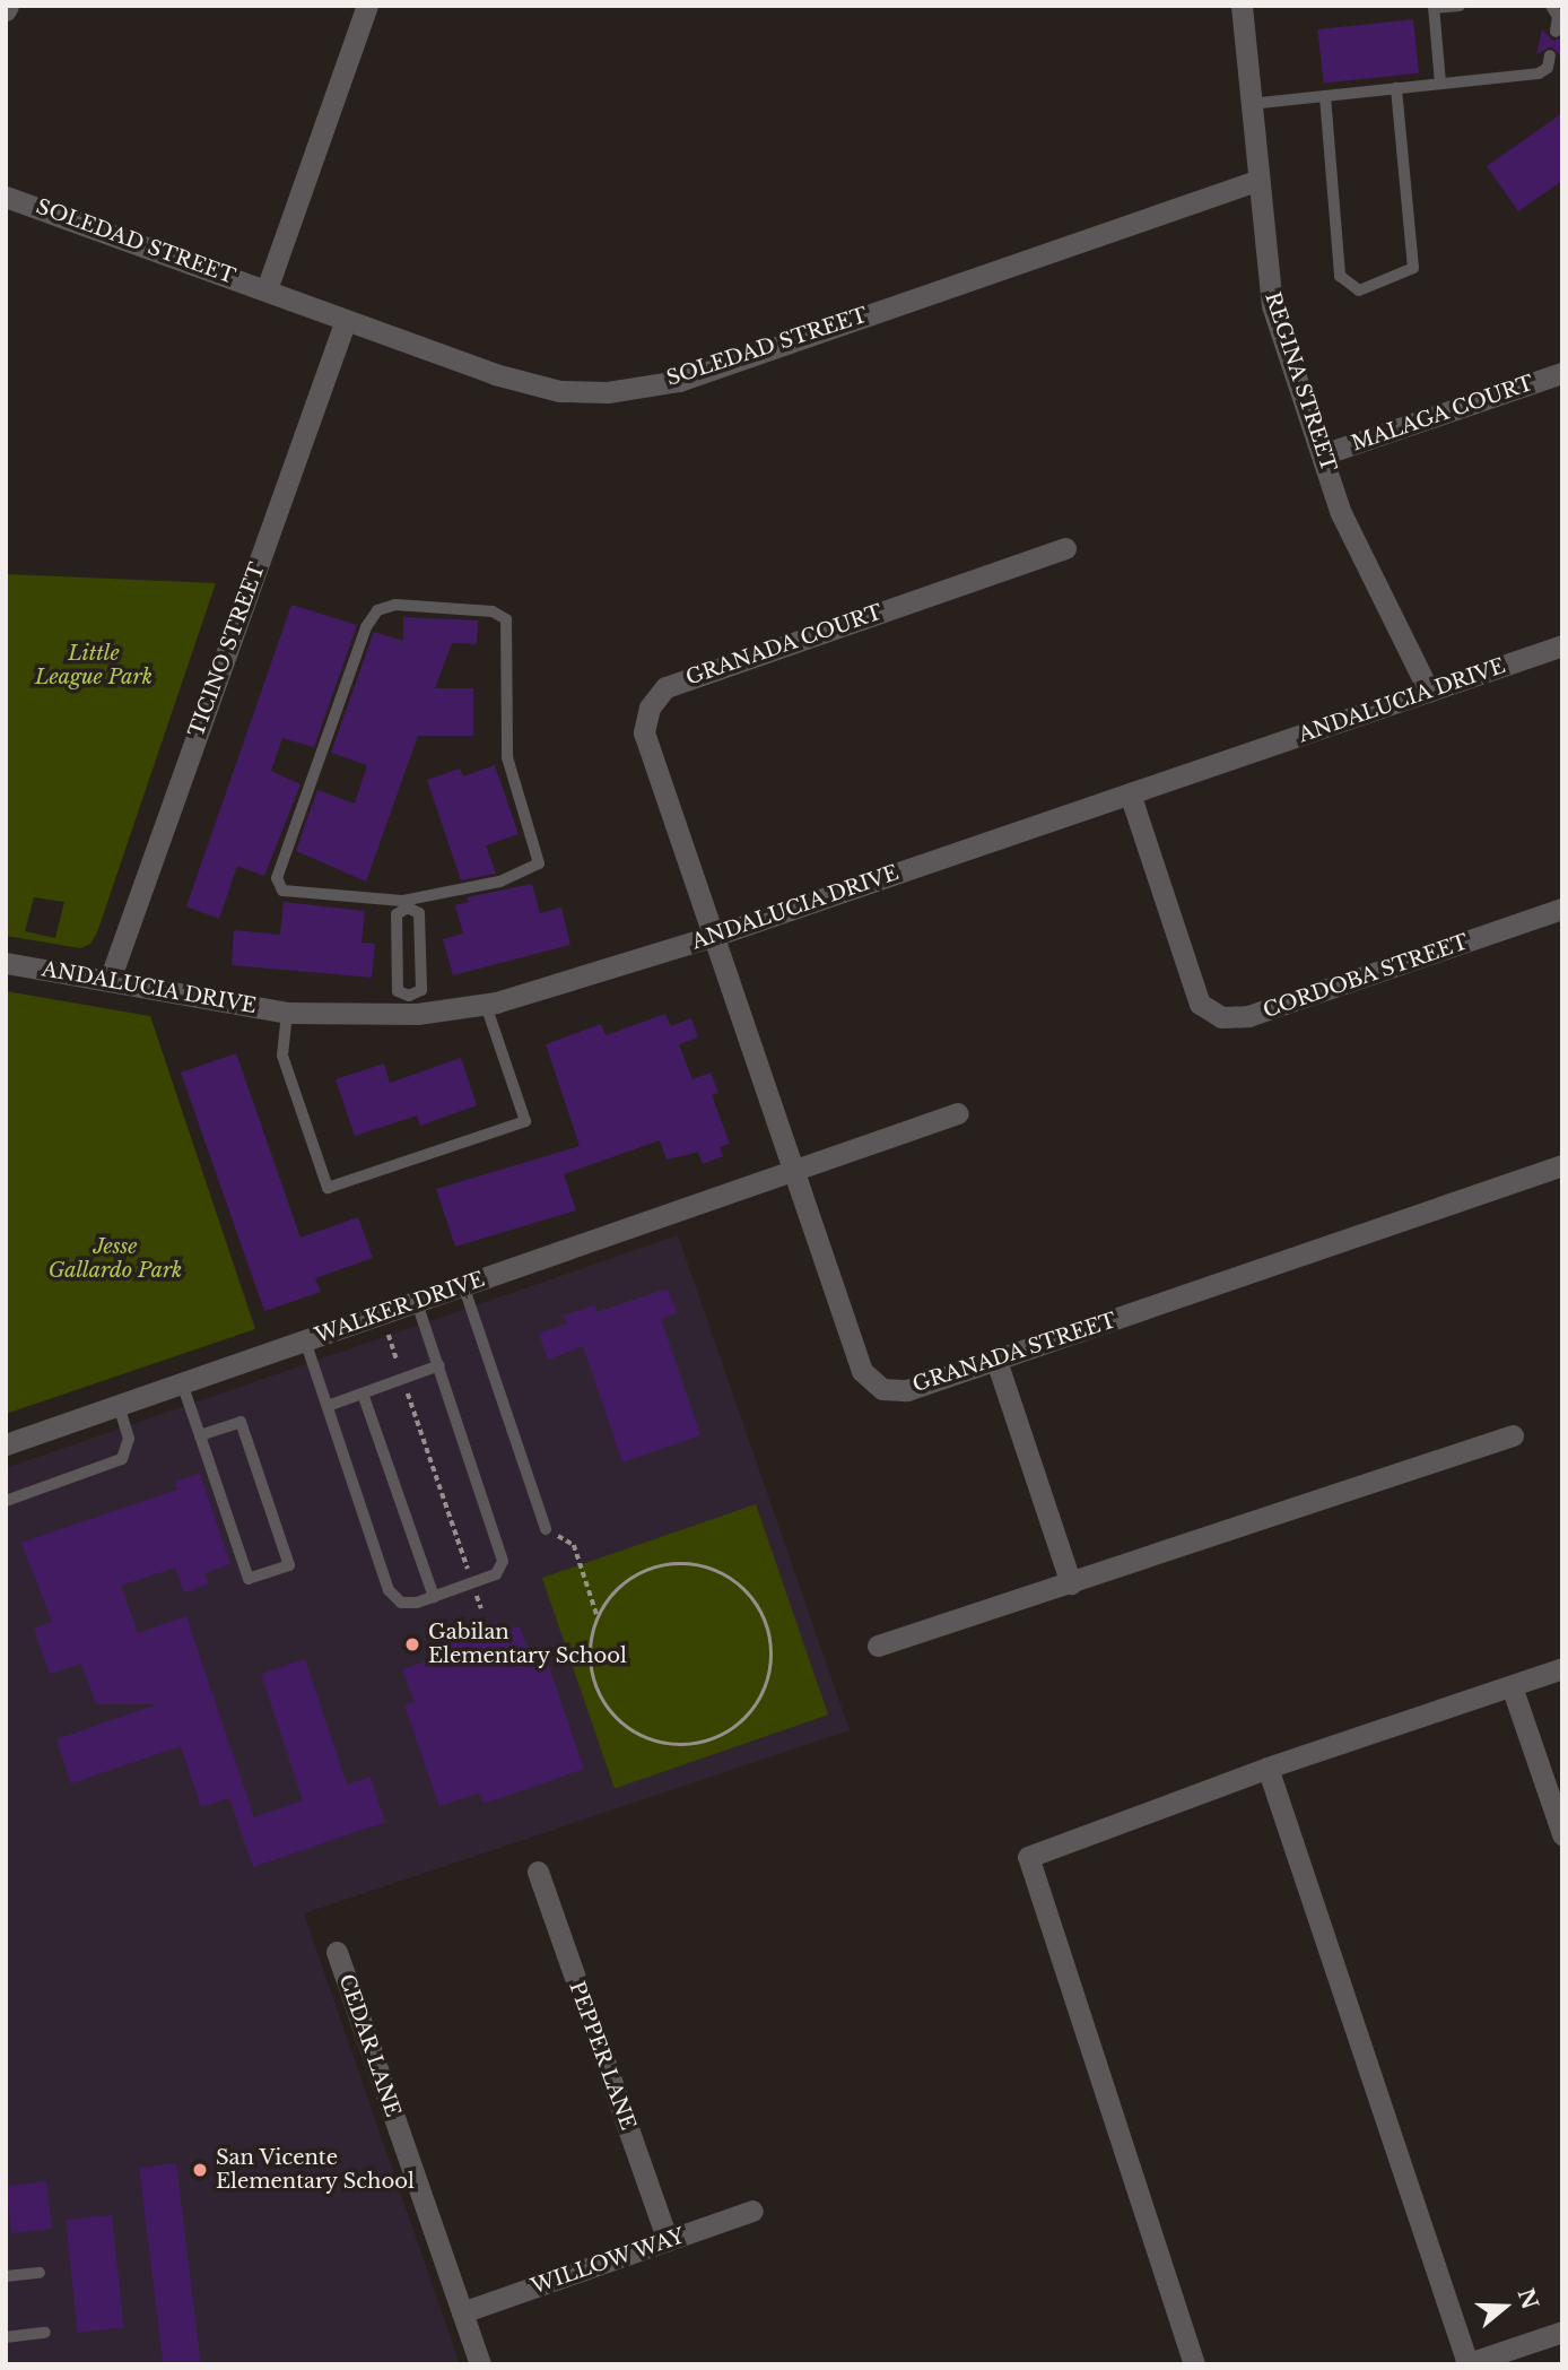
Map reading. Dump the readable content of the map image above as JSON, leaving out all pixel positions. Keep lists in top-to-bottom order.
{
  "streets": {
    "street": [
      "SOLEDAD STREET",
      "REGINA STREET",
      "MALAGA COURT",
      "GRANADA COURT",
      "TICINO STREET",
      "ANDALUCIA DRIVE",
      "CORDOBA STREET",
      "WALKER DRIVE",
      "GRANADA STREET",
      "CEDAR LANE",
      "PEPPER LANE",
      "WILLOW WAY"
    ]
  },
  "crossings": [
    ["SOLEDAD STREET", "REGINA STREET"],
    ["SOLEDAD STREET", "TICINO STREET"],
    ["REGINA STREET", "MALAGA COURT"],
    ["REGINA STREET", "ANDALUCIA DRIVE"],
    ["GRANADA COURT", "ANDALUCIA DRIVE"],
    ["GRANADA COURT", "GRANADA STREET"],
    ["TICINO STREET", "ANDALUCIA DRIVE"],
    ["ANDALUCIA DRIVE", "CORDOBA STREET"],
    ["ANDALUCIA DRIVE", "GRANADA STREET"],
    ["WALKER DRIVE", "GRANADA STREET"],
    ["CEDAR LANE", "WILLOW WAY"],
    ["PEPPER LANE", "WILLOW WAY"]
  ],
  "parks": ["Little League Park", "Jesse Gallardo Park"],
  "places": ["Gabilan Elementary School", "San Vicente Elementary School"],
  "north": "right"
}
